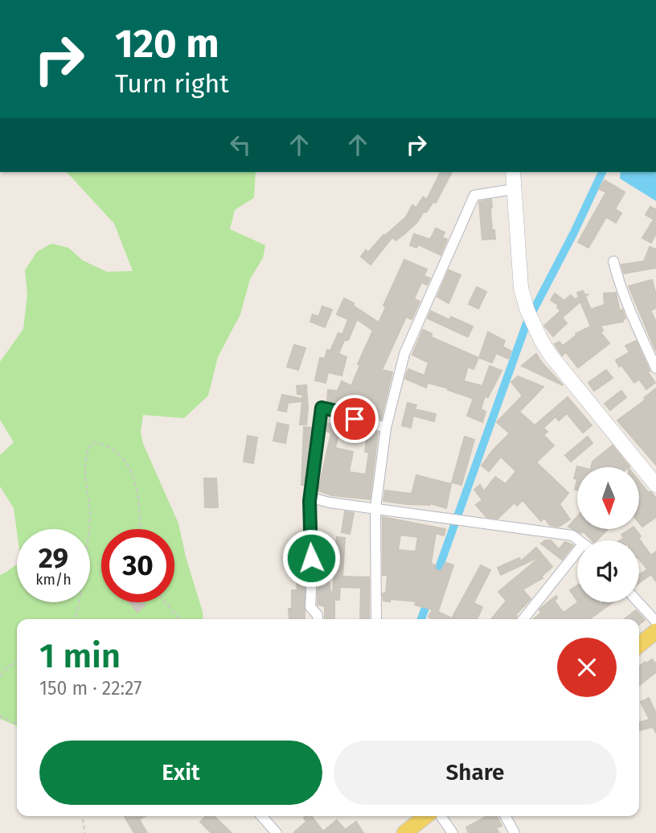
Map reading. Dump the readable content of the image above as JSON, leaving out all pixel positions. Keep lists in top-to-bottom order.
{
  "north": "bottom",
  "page": {
    "turn": ["120 m", "Turn right"],
    "speed": "29 km/h",
    "limit": "30",
    "heading": ["1 min", "150 m · 22:27"],
    "buttons": ["Exit", "Share"]
  }
}
